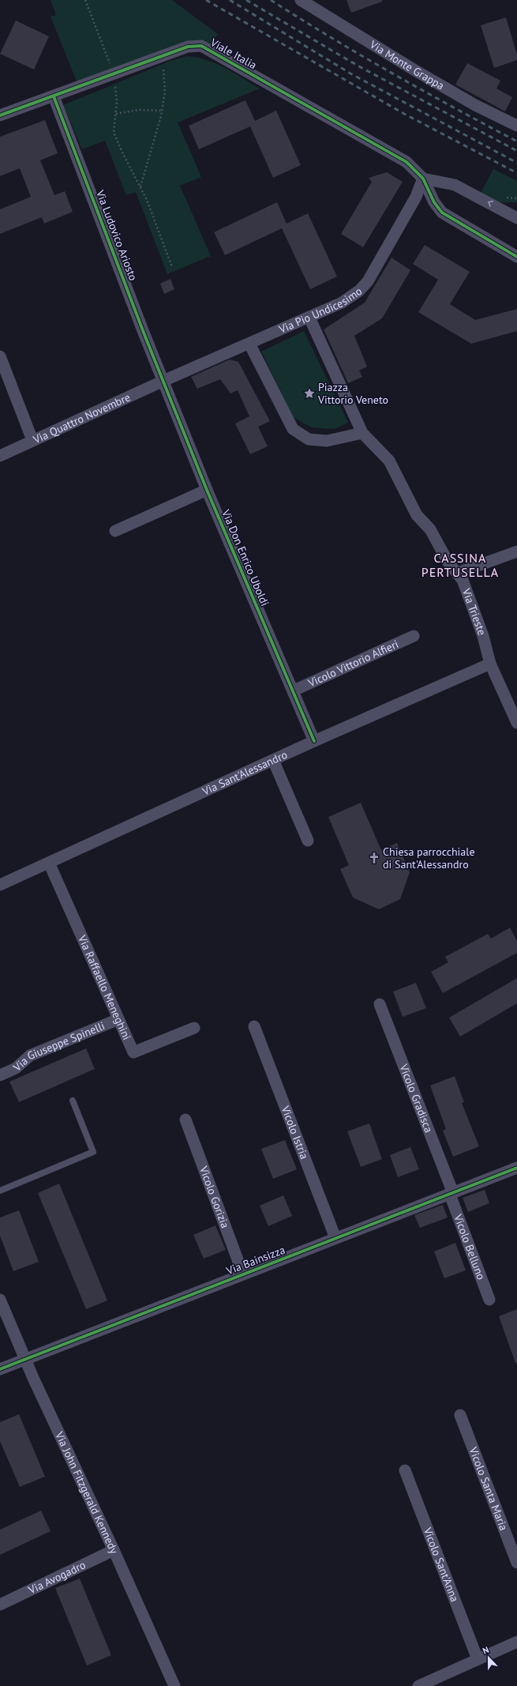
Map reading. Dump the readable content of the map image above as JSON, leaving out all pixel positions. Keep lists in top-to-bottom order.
{
  "streets": {
    "street": [
      "Viale Italia",
      "Via Monte Grappa",
      "Via Ludovico Ariosto",
      "Via Pio Undicesimo",
      "Via Quattro Novembre",
      "Via Don Enrico Uboldi",
      "Via Trieste",
      "Vicolo Vittorio Alfieri",
      "Via Sant'Alessandro",
      "Via Raffaello Meneghini",
      "Via Giuseppe Spinelli",
      "Vicolo Gradisca",
      "Vicolo Istria",
      "Vicolo Gorizia",
      "Vicolo Belluno",
      "Via Bainsizza",
      "Vicolo Santa Maria",
      "Via John Fitzgerald Kennedy",
      "Vicolo Sant'Anna",
      "Via Avogadro"
    ]
  },
  "crossings": [
    ["Viale Italia", "Via Ludovico Ariosto"],
    ["Viale Italia", "Via Pio Undicesimo"],
    ["Via Ludovico Ariosto", "Via Pio Undicesimo"],
    ["Via Ludovico Ariosto", "Via Quattro Novembre"],
    ["Via Ludovico Ariosto", "Via Don Enrico Uboldi"],
    ["Via Pio Undicesimo", "Via Quattro Novembre"],
    ["Via Pio Undicesimo", "Via Don Enrico Uboldi"],
    ["Via Quattro Novembre", "Via Don Enrico Uboldi"],
    ["Via Don Enrico Uboldi", "Vicolo Vittorio Alfieri"],
    ["Via Don Enrico Uboldi", "Via Sant'Alessandro"],
    ["Via Trieste", "Via Sant'Alessandro"],
    ["Via Sant'Alessandro", "Via Raffaello Meneghini"],
    ["Via Raffaello Meneghini", "Via Giuseppe Spinelli"],
    ["Vicolo Gradisca", "Vicolo Belluno"],
    ["Vicolo Gradisca", "Via Bainsizza"],
    ["Vicolo Istria", "Via Bainsizza"],
    ["Vicolo Gorizia", "Via Bainsizza"],
    ["Vicolo Belluno", "Via Bainsizza"],
    ["Via Bainsizza", "Via John Fitzgerald Kennedy"],
    ["Via John Fitzgerald Kennedy", "Via Avogadro"]
  ],
  "districts": ["CASSINA PERTUSELLA"],
  "places": {
    "place": ["Piazza Vittorio Veneto"],
    "church": ["Chiesa parrocchiale di Sant'Alessandro"]
  },
  "north": "top"
}
